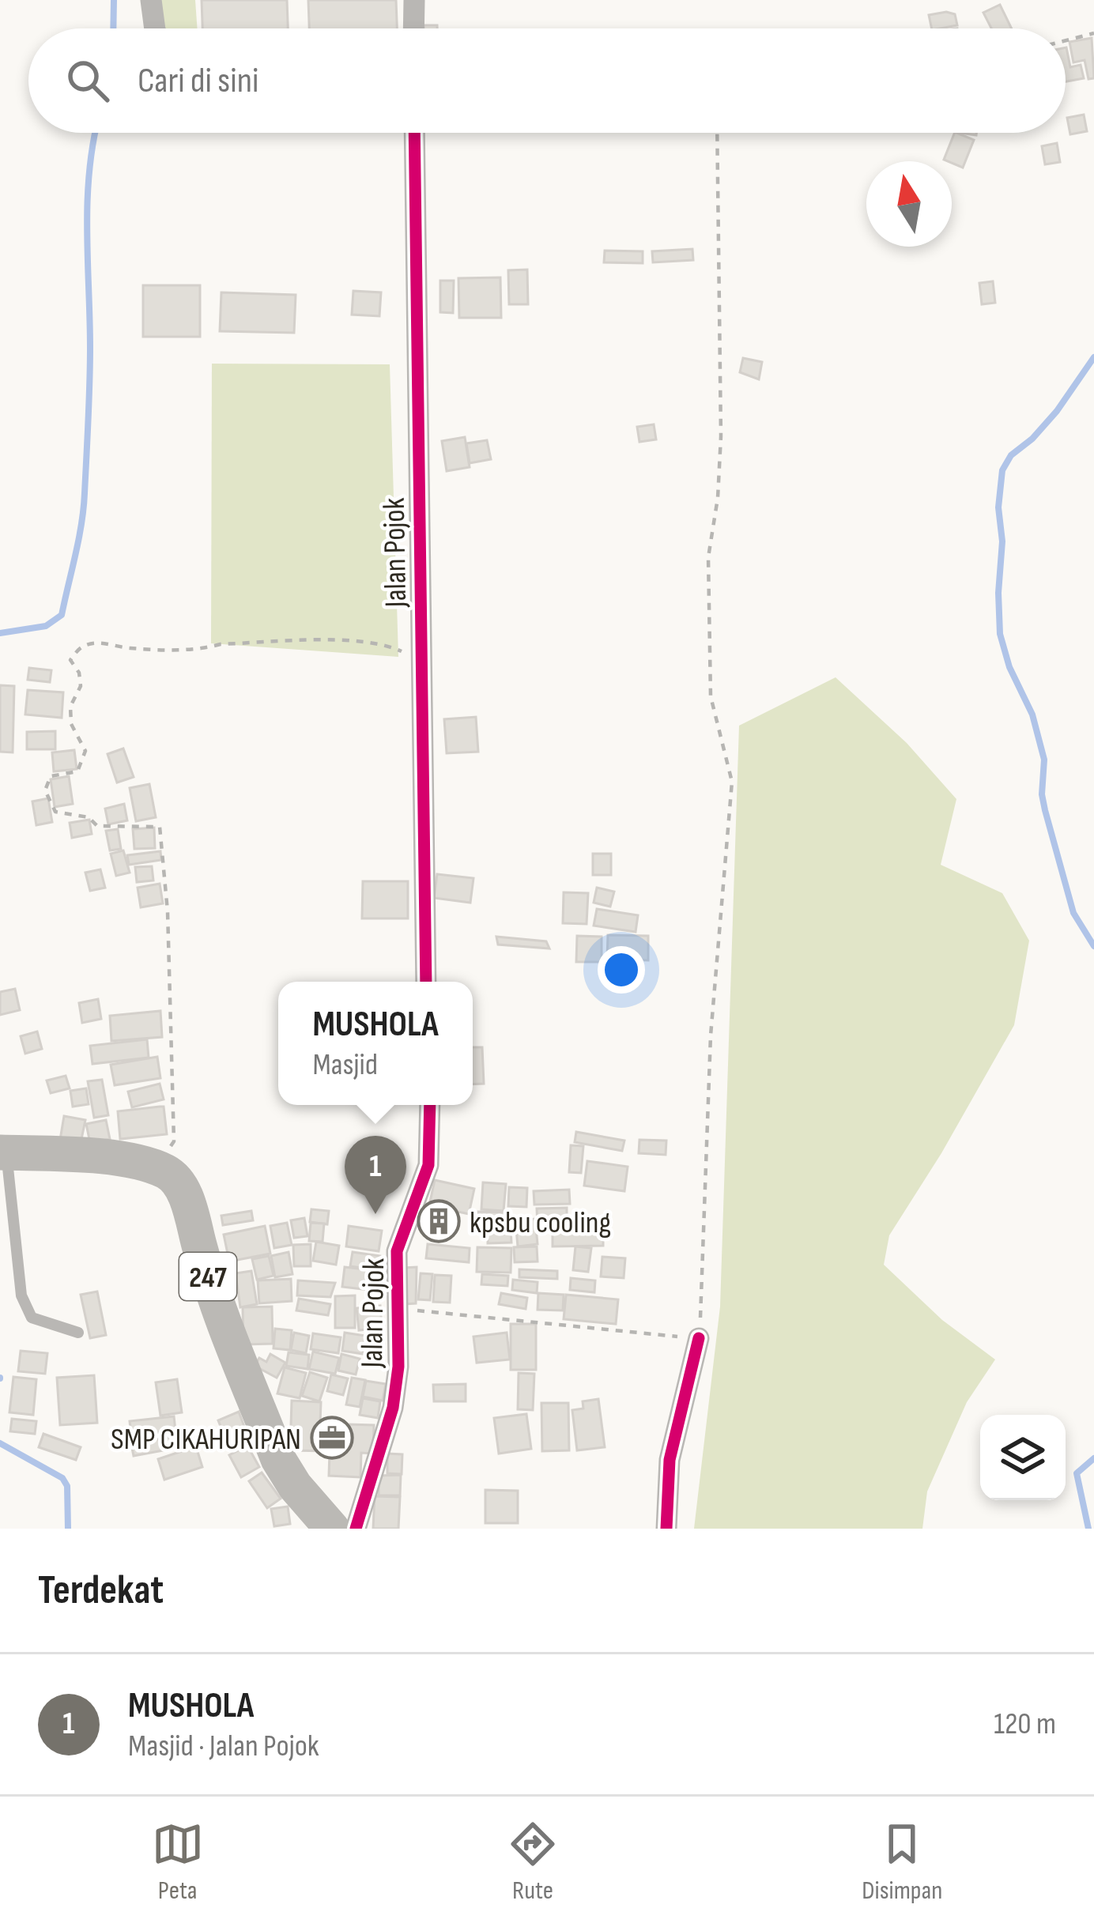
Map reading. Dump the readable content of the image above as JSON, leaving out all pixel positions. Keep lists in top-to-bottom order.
{
  "streets": {
    "main road": ["247"],
    "street": ["Jalan Pojok"]
  },
  "places": {
    "building": ["kpsbu cooling"],
    "office": ["SMP CIKAHURIPAN"]
  },
  "north": "top",
  "page": {
    "search": "Cari di sini",
    "popup": ["MUSHOLA", "Masjid"],
    "pins": "1",
    "heading": "Terdekat",
    "list": [
      {
        "mark": "1",
        "name": "MUSHOLA",
        "note": "Masjid · Jalan Pojok",
        "value": "120 m"
      }
    ],
    "nav": ["Peta", "Rute", "Disimpan"]
  }
}
